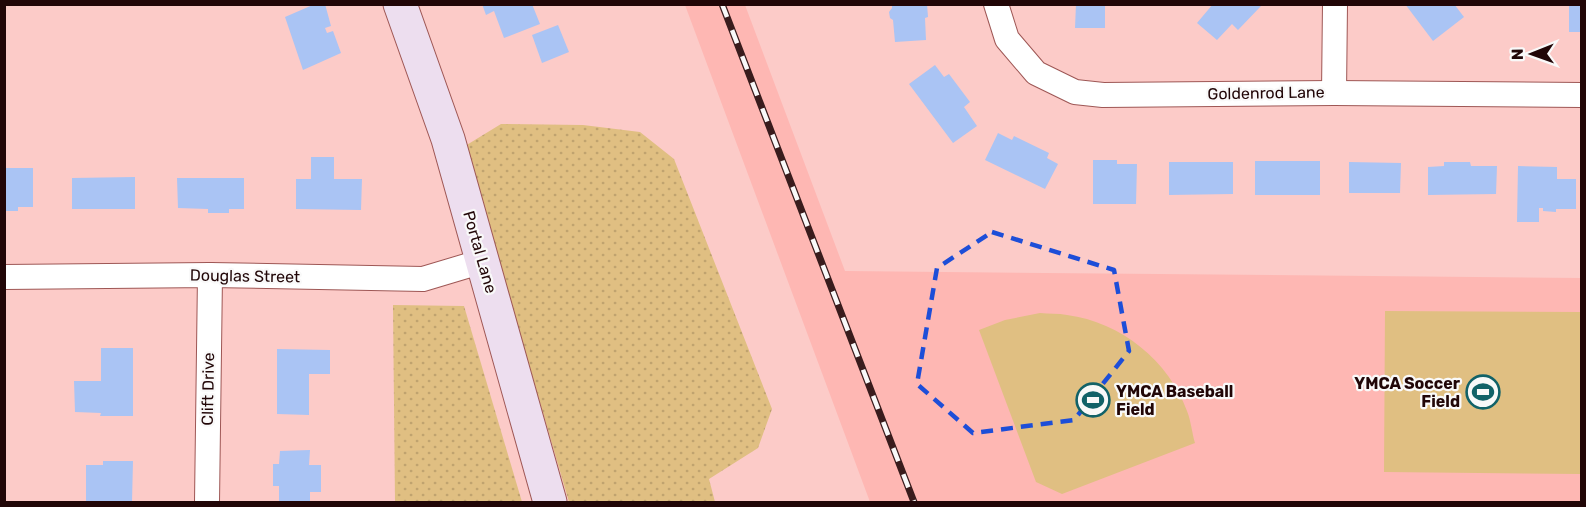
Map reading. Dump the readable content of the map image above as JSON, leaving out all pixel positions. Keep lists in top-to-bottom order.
{
  "streets": {
    "street": [
      "Goldenrod Lane",
      "Portal Lane",
      "Douglas Street",
      "Clift Drive"
    ]
  },
  "crossings": [
    ["Portal Lane", "Douglas Street"],
    ["Douglas Street", "Clift Drive"]
  ],
  "places": {
    "sports": ["YMCA Soccer Field", "YMCA Baseball Field"]
  },
  "north": "left"
}
